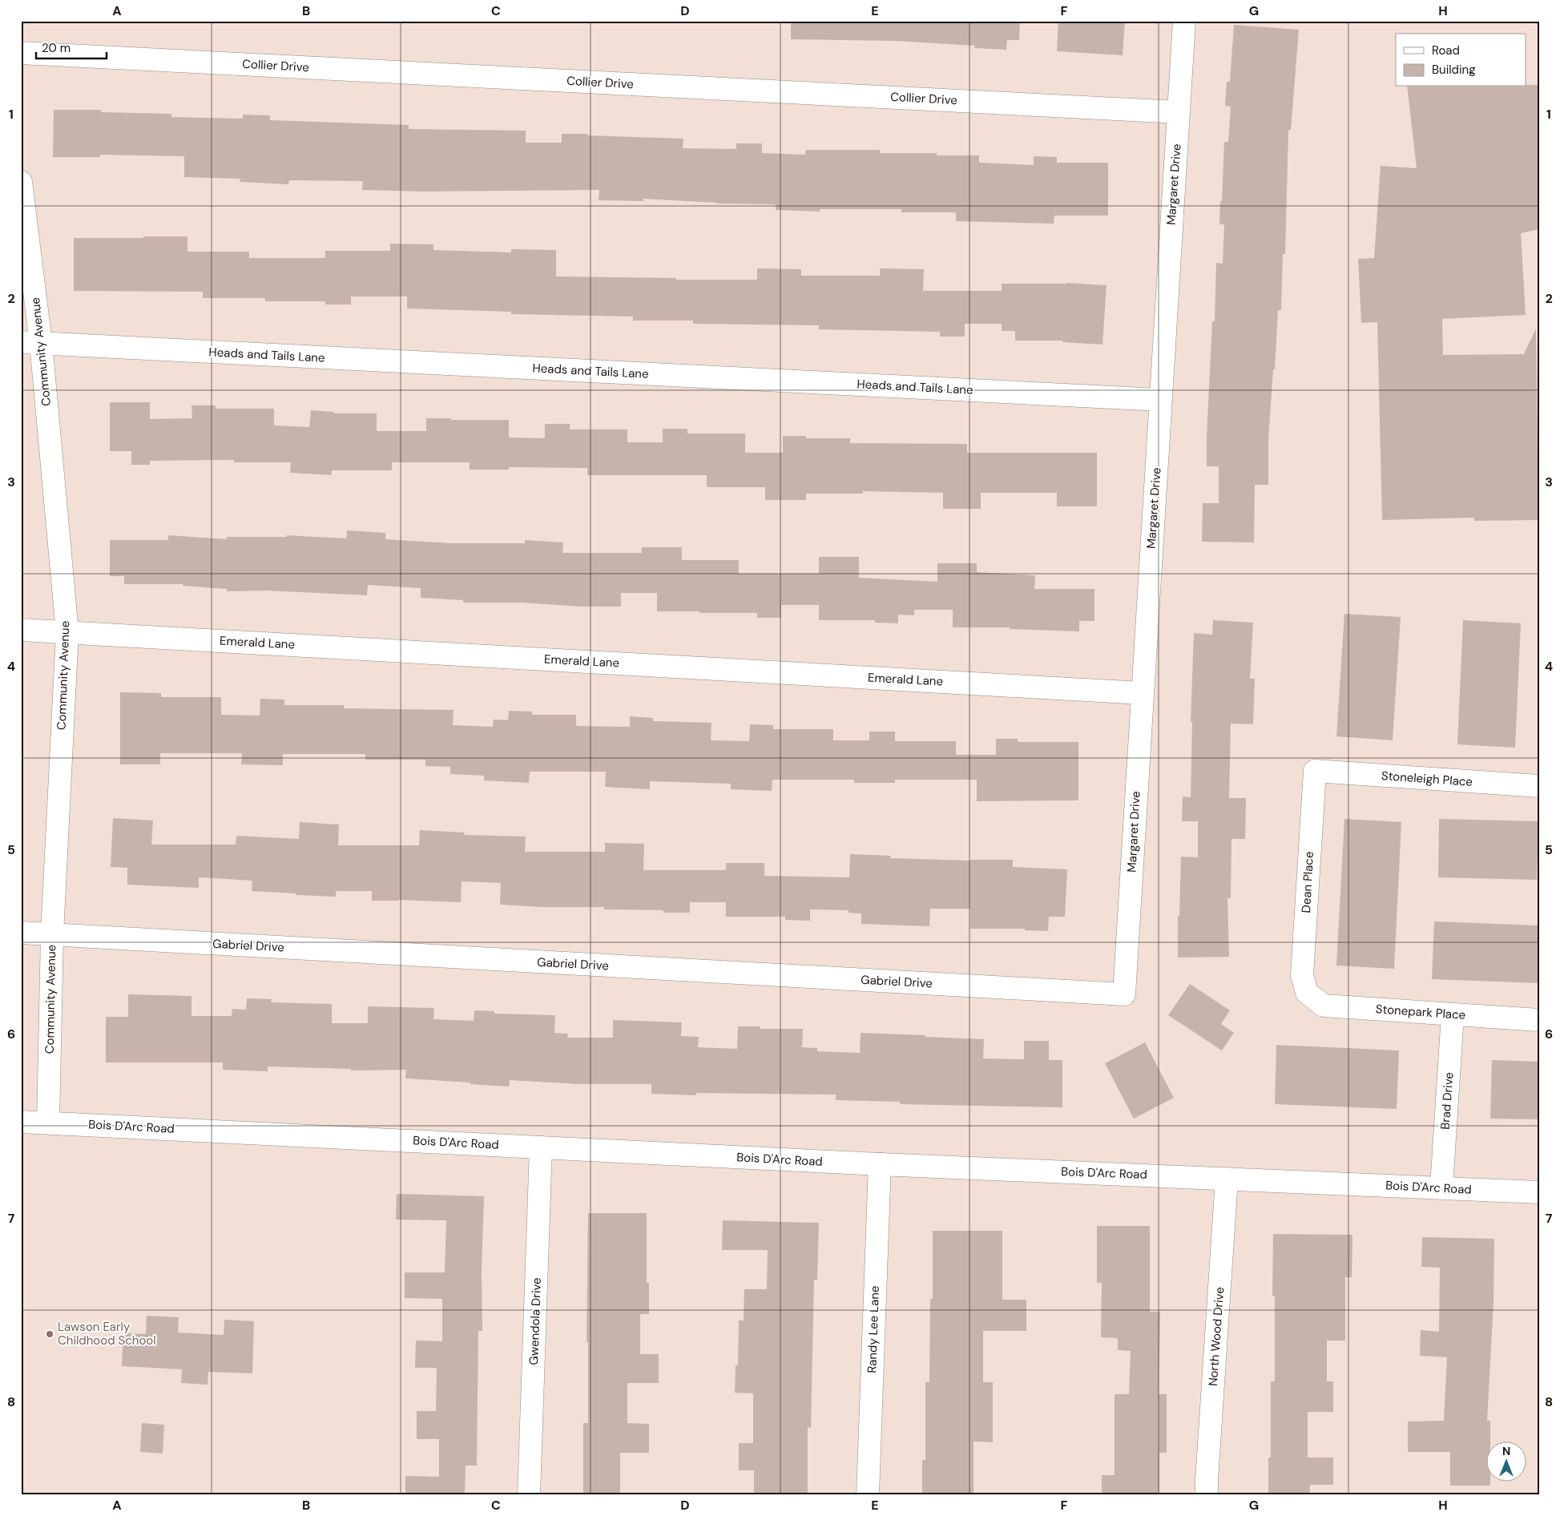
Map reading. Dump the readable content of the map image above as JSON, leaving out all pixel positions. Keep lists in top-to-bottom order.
{
  "streets": {
    "street": [
      "Collier Drive",
      "Margaret Drive",
      "Community Avenue",
      "Heads and Tails Lane",
      "Emerald Lane",
      "Stoneleigh Place",
      "Dean Place",
      "Gabriel Drive",
      "Stonepark Place",
      "Brad Drive",
      "Bois D'Arc Road",
      "Gwendola Drive",
      "Randy Lee Lane",
      "North Wood Drive"
    ]
  },
  "crossings": [
    ["Collier Drive", "Margaret Drive"],
    ["Margaret Drive", "Heads and Tails Lane"],
    ["Margaret Drive", "Emerald Lane"],
    ["Margaret Drive", "Gabriel Drive"],
    ["Community Avenue", "Heads and Tails Lane"],
    ["Community Avenue", "Emerald Lane"],
    ["Community Avenue", "Gabriel Drive"],
    ["Community Avenue", "Bois D'Arc Road"],
    ["Stoneleigh Place", "Dean Place"],
    ["Dean Place", "Stonepark Place"],
    ["Stonepark Place", "Brad Drive"],
    ["Brad Drive", "Bois D'Arc Road"],
    ["Bois D'Arc Road", "Gwendola Drive"],
    ["Bois D'Arc Road", "Randy Lee Lane"],
    ["Bois D'Arc Road", "North Wood Drive"]
  ],
  "places": ["Lawson Early Childhood School"],
  "legend": ["Road", "Building"],
  "scale_bar": "20 m",
  "north": "top",
  "grid": {
    "columns": [
      "A",
      "B",
      "C",
      "D",
      "E",
      "F",
      "G",
      "H"
    ],
    "rows": [
      "1",
      "2",
      "3",
      "4",
      "5",
      "6",
      "7",
      "8"
    ]
  }
}
